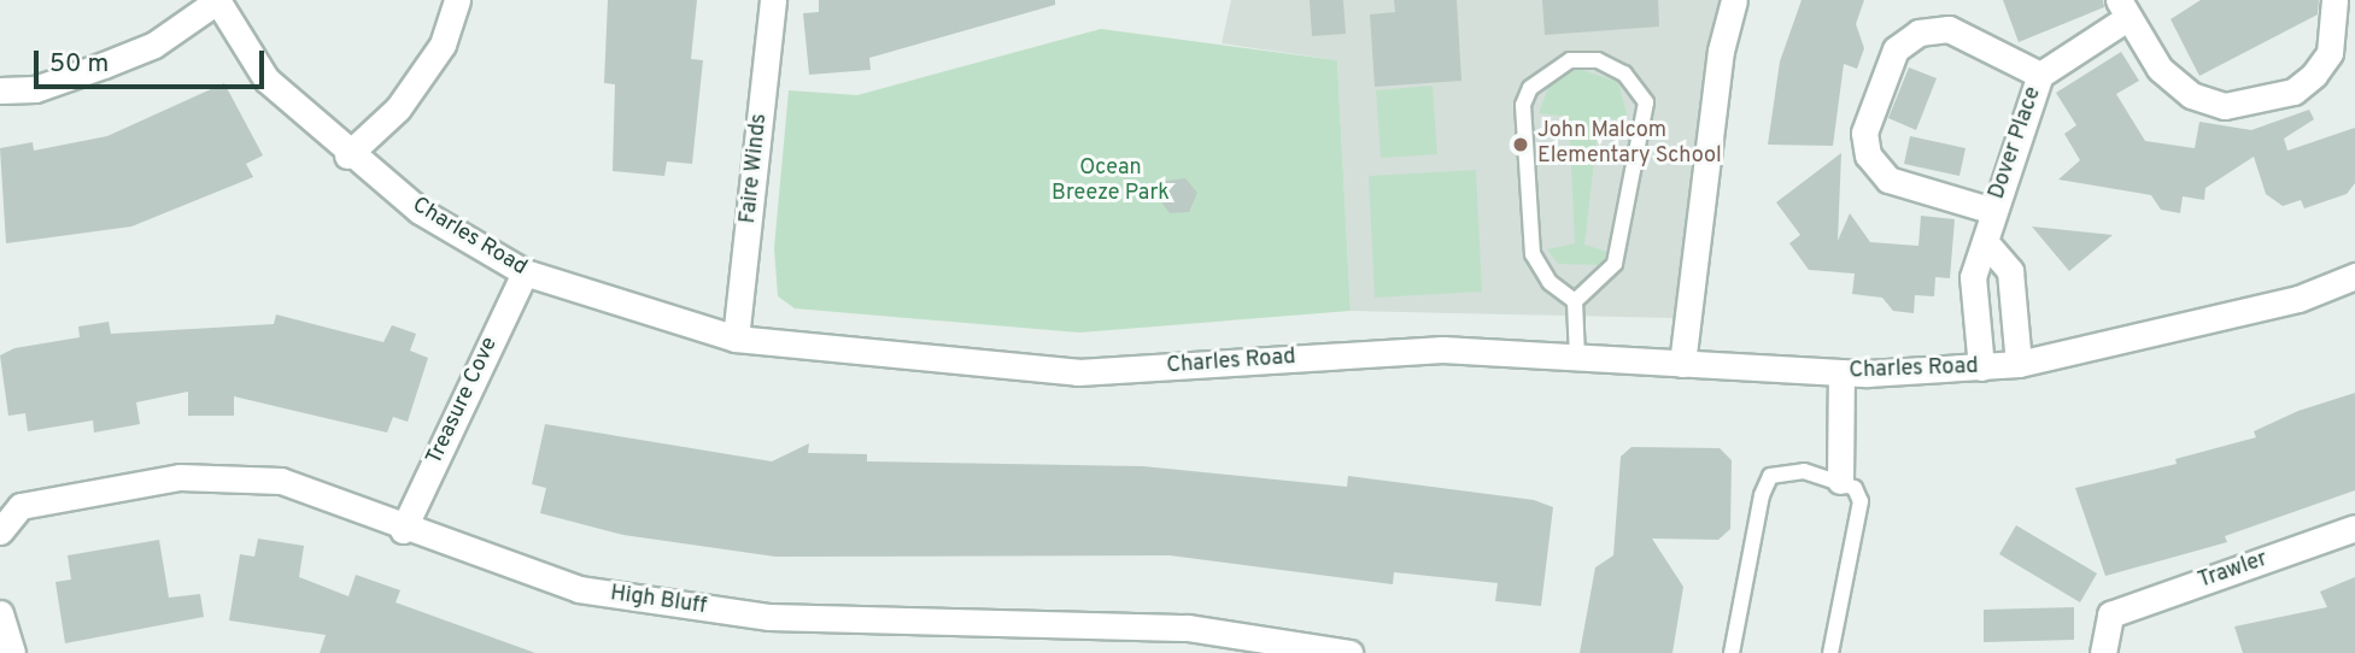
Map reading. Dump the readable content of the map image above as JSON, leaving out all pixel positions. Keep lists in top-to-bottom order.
{
  "streets": {
    "street": [
      "Dover Place",
      "Faire Winds",
      "Charles Road",
      "Treasure Cove",
      "Trawler",
      "High Bluff"
    ]
  },
  "crossings": [
    ["Dover Place", "Charles Road"],
    ["Faire Winds", "Charles Road"],
    ["Charles Road", "Treasure Cove"],
    ["Treasure Cove", "High Bluff"]
  ],
  "parks": ["Ocean Breeze Park"],
  "places": ["John Malcom Elementary School"],
  "scale_bar": "50 m"
}
